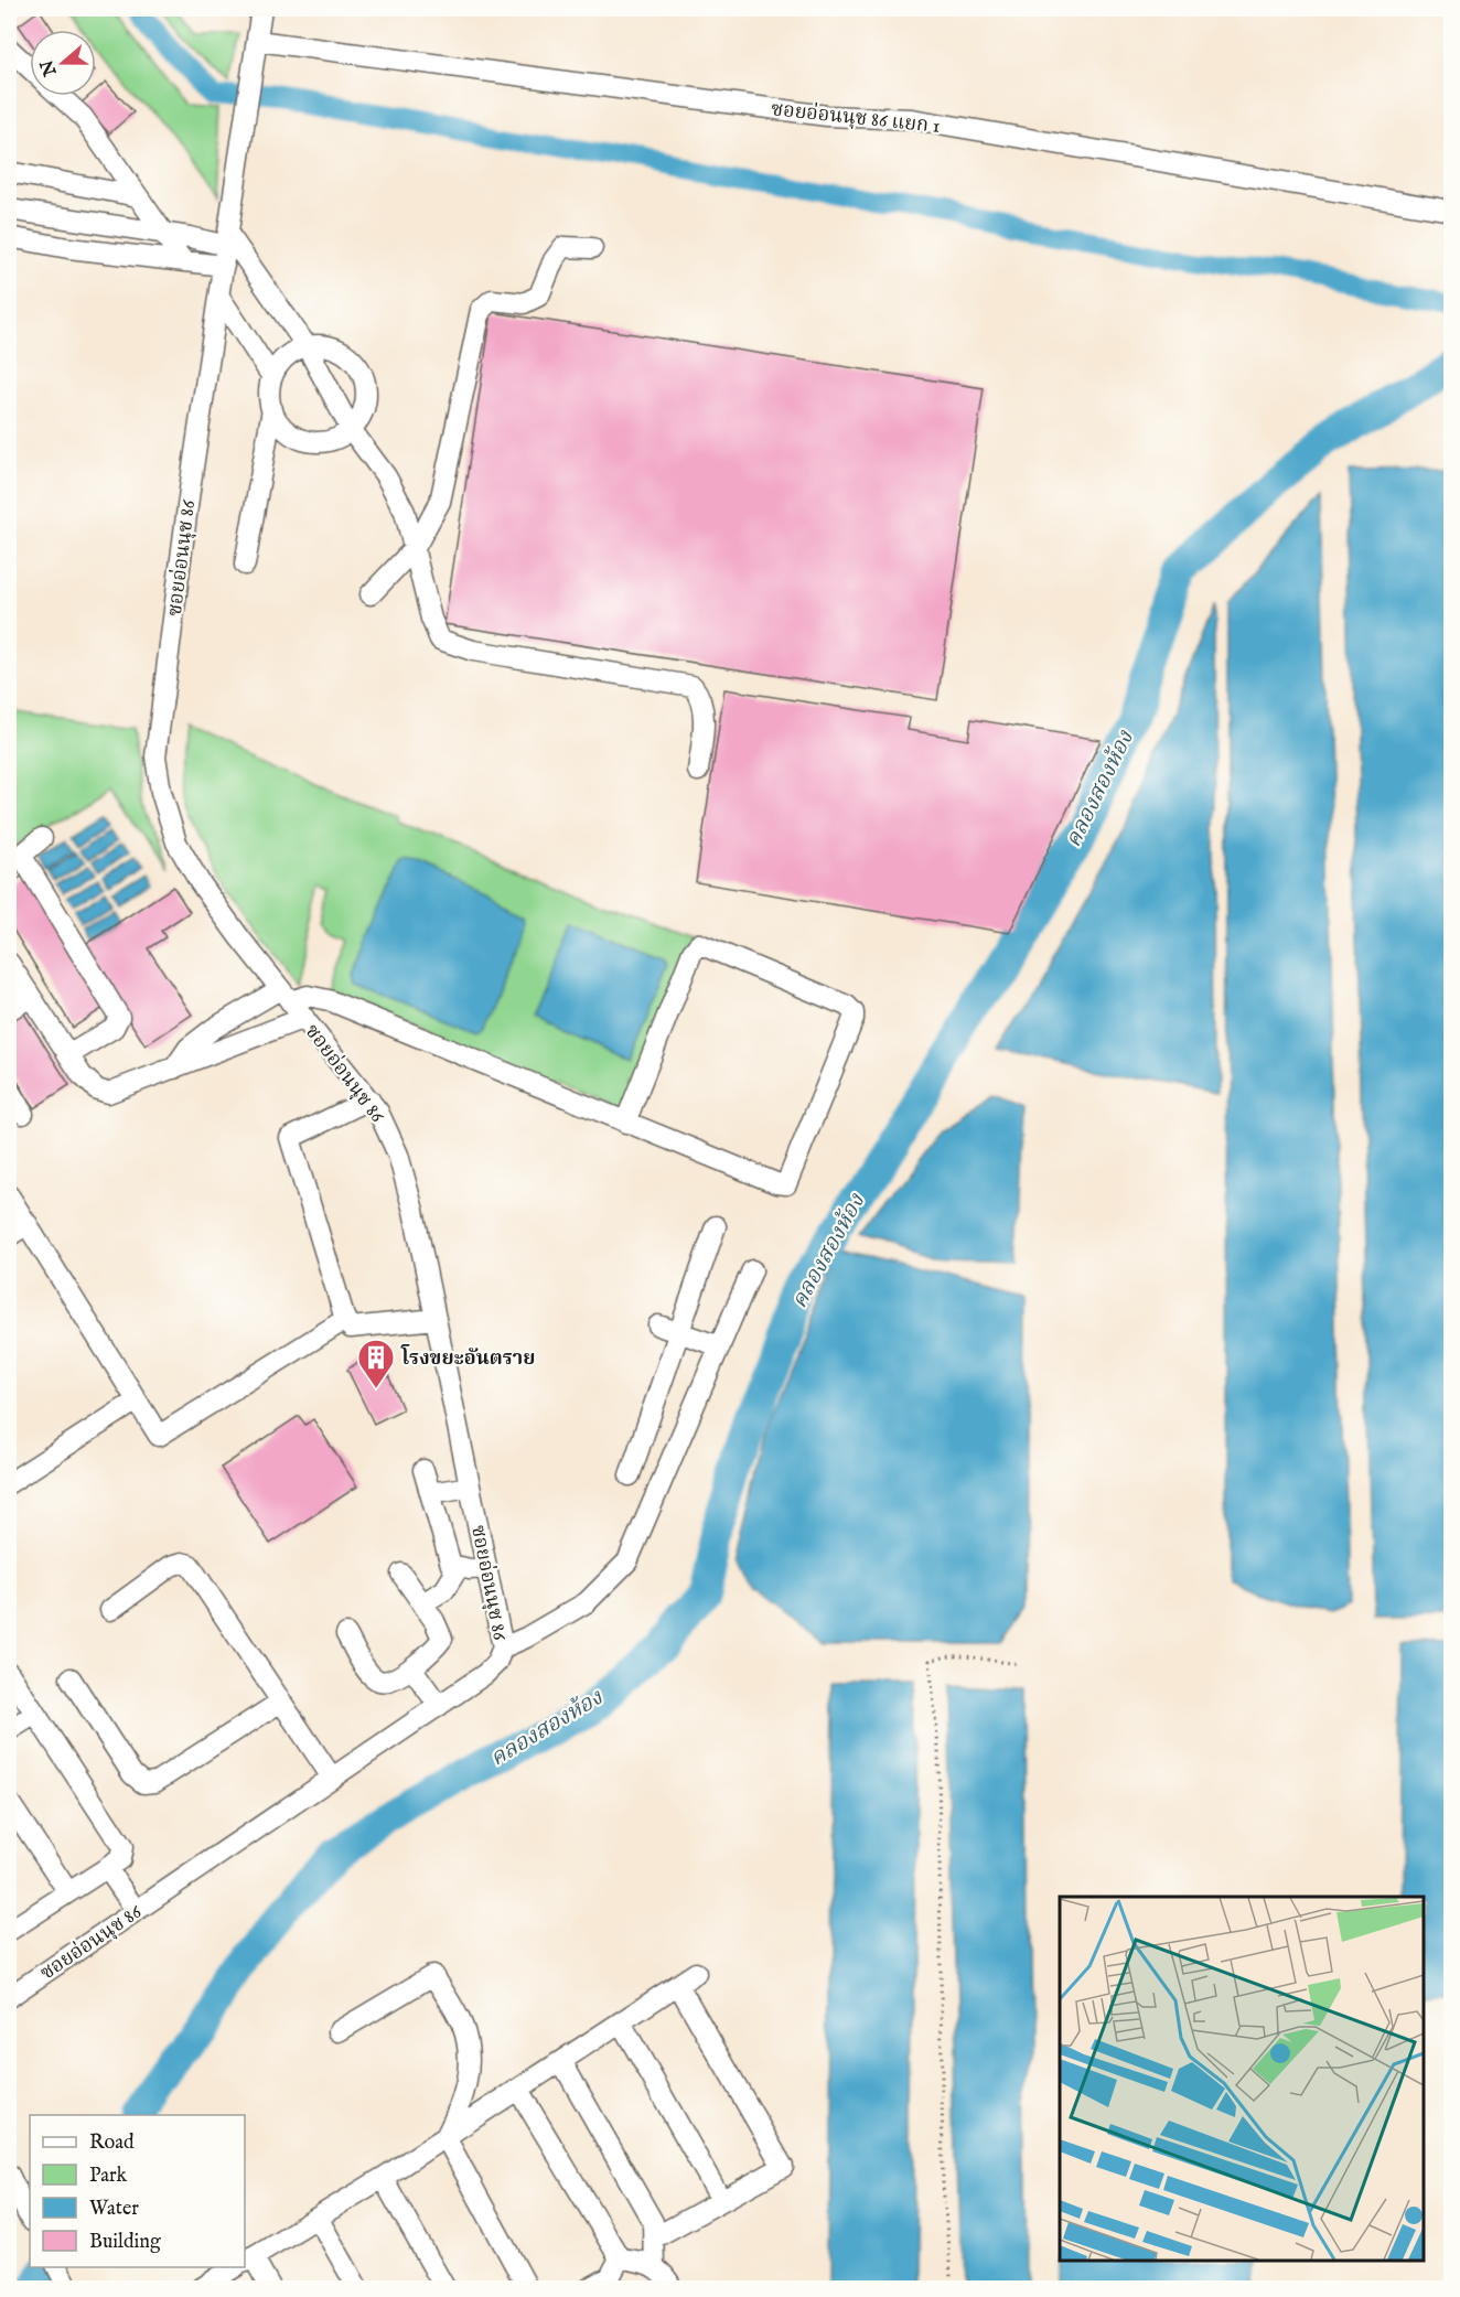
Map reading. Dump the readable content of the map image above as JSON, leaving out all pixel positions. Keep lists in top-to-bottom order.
{
  "streets": {
    "street": ["ซอยอ่อนนุช 86 แยก 1", "ซอยอ่อนนุช 86"]
  },
  "crossings": [
    ["ซอยอ่อนนุช 86 แยก 1", "ซอยอ่อนนุช 86"]
  ],
  "water": ["คลองสองห้อง"],
  "places": {
    "building": ["โรงขยะอันตราย"]
  },
  "legend": [
    "Road",
    "Park",
    "Water",
    "Building"
  ],
  "north": "left"
}
